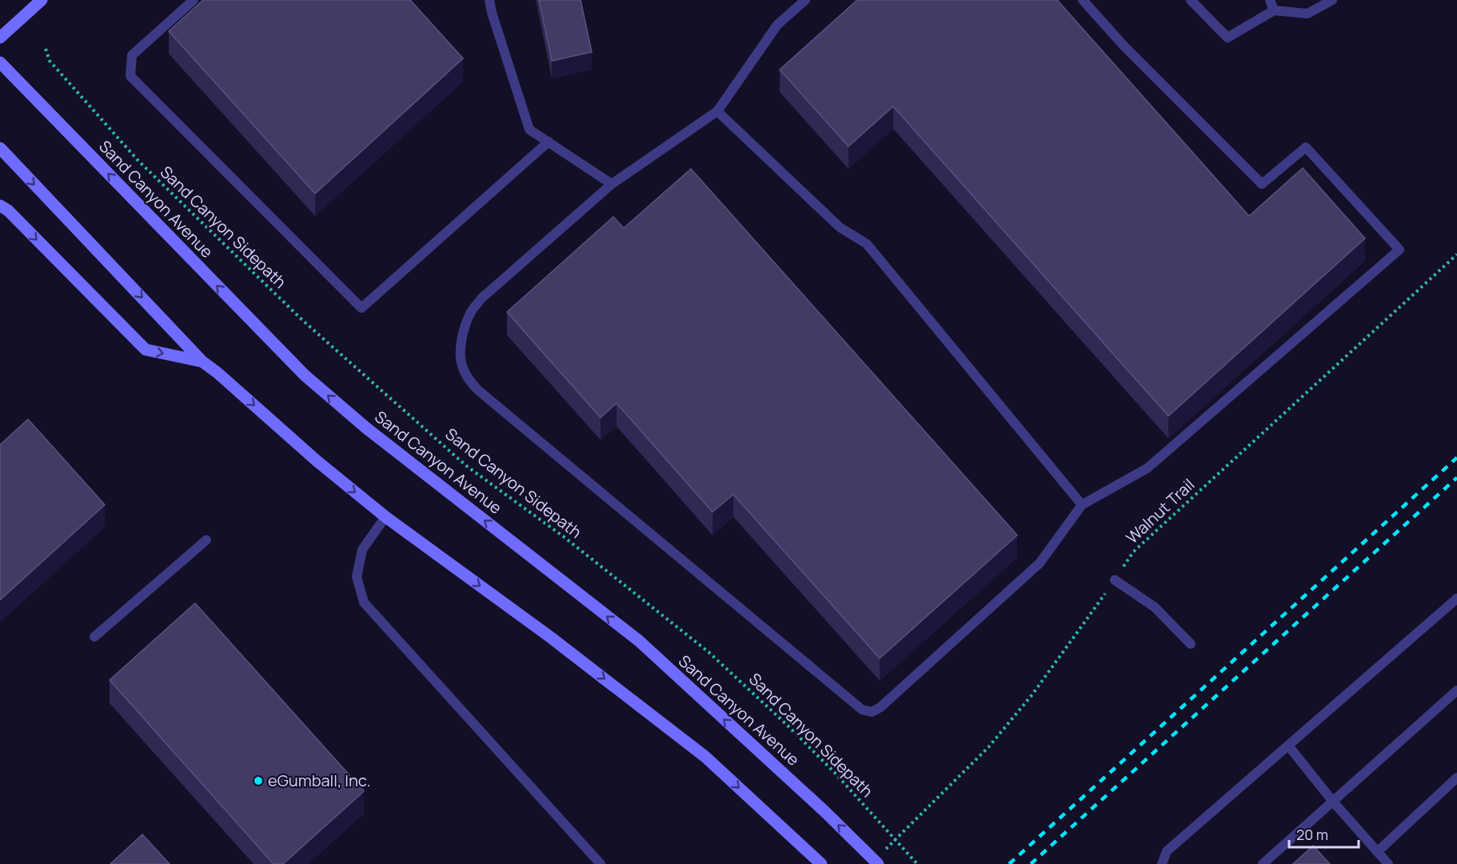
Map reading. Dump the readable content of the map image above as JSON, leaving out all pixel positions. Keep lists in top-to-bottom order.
{
  "streets": {
    "main road": ["Sand Canyon Avenue"],
    "path": ["Sand Canyon Sidepath", "Walnut Trail"]
  },
  "crossings": [
    ["Sand Canyon Sidepath", "Walnut Trail"]
  ],
  "places": ["eGumball, Inc."],
  "scale_bar": "20 m"
}
